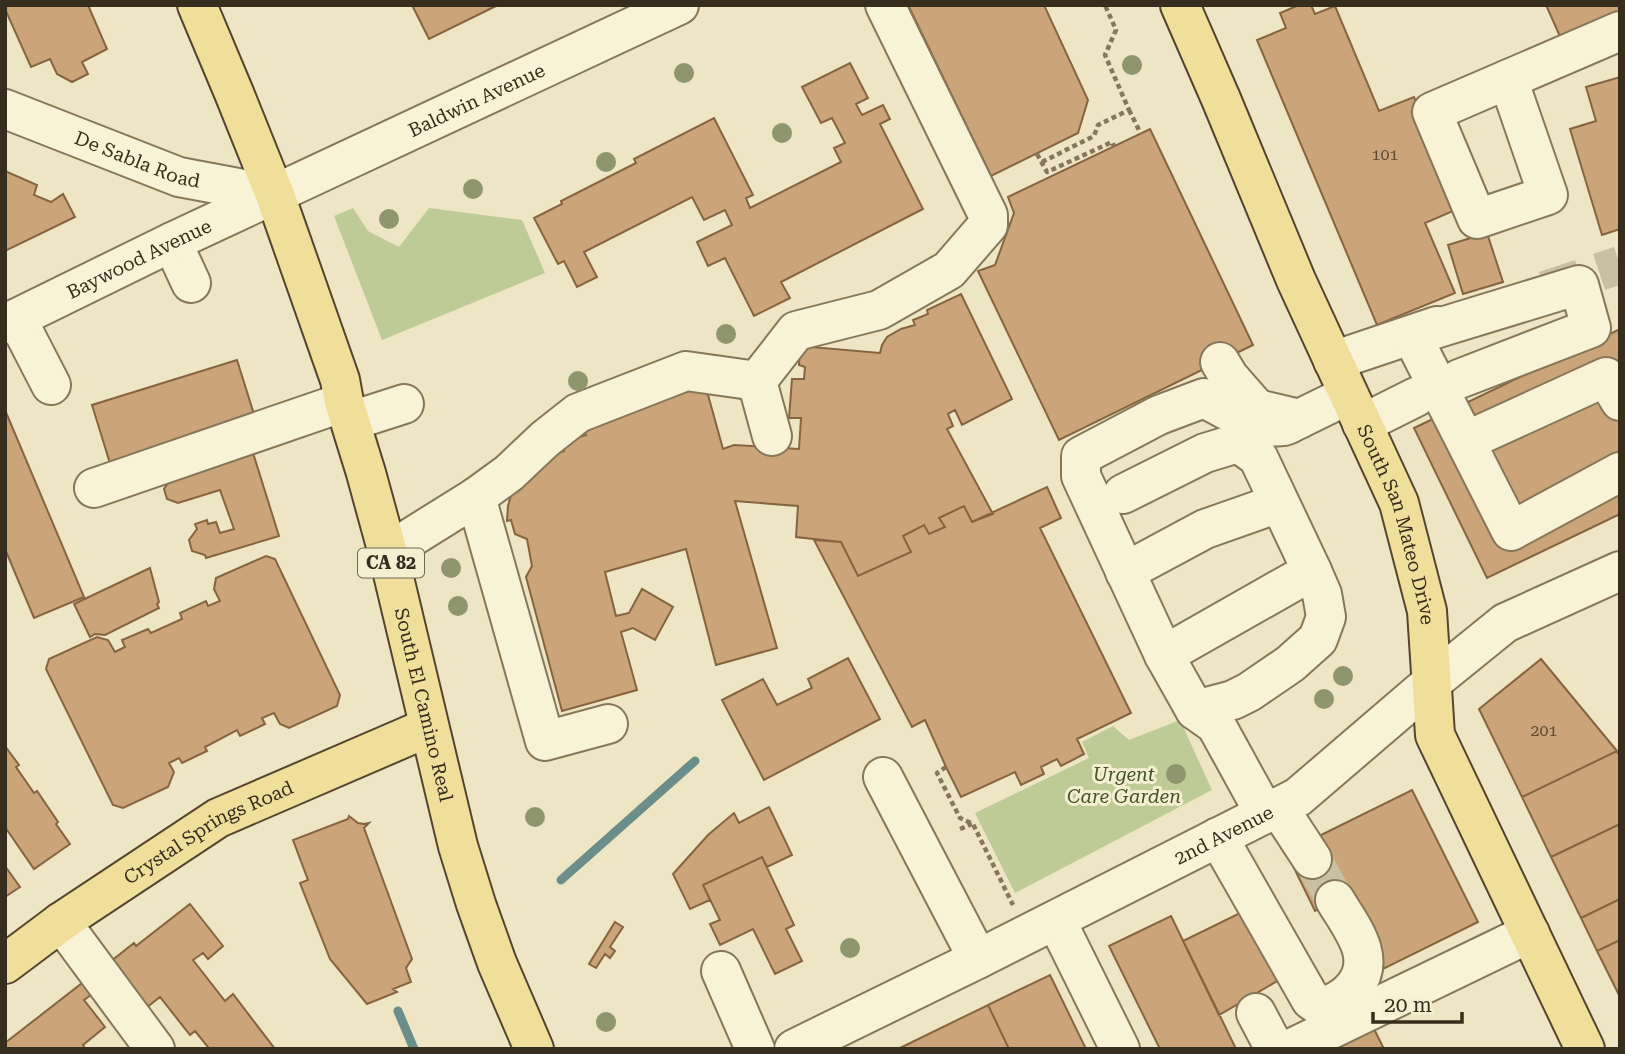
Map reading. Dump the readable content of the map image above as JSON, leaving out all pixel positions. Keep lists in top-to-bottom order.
{
  "streets": {
    "main road": [
      "South San Mateo Drive",
      "CA 82",
      "South El Camino Real",
      "Crystal Springs Road"
    ],
    "street": [
      "Baldwin Avenue",
      "De Sabla Road",
      "Baywood Avenue",
      "2nd Avenue"
    ]
  },
  "crossings": [
    ["Baldwin Avenue", "De Sabla Road"],
    ["Baldwin Avenue", "Baywood Avenue"],
    ["Baldwin Avenue", "CA 82"],
    ["Baldwin Avenue", "South El Camino Real"],
    ["De Sabla Road", "Baywood Avenue"],
    ["De Sabla Road", "CA 82"],
    ["De Sabla Road", "South El Camino Real"],
    ["Baywood Avenue", "CA 82"],
    ["Baywood Avenue", "South El Camino Real"],
    ["South San Mateo Drive", "2nd Avenue"],
    ["CA 82", "South El Camino Real"],
    ["South El Camino Real", "Crystal Springs Road"]
  ],
  "parks": ["Urgent Care Garden"],
  "house_numbers": ["101", "201"],
  "scale_bar": "20 m"
}
